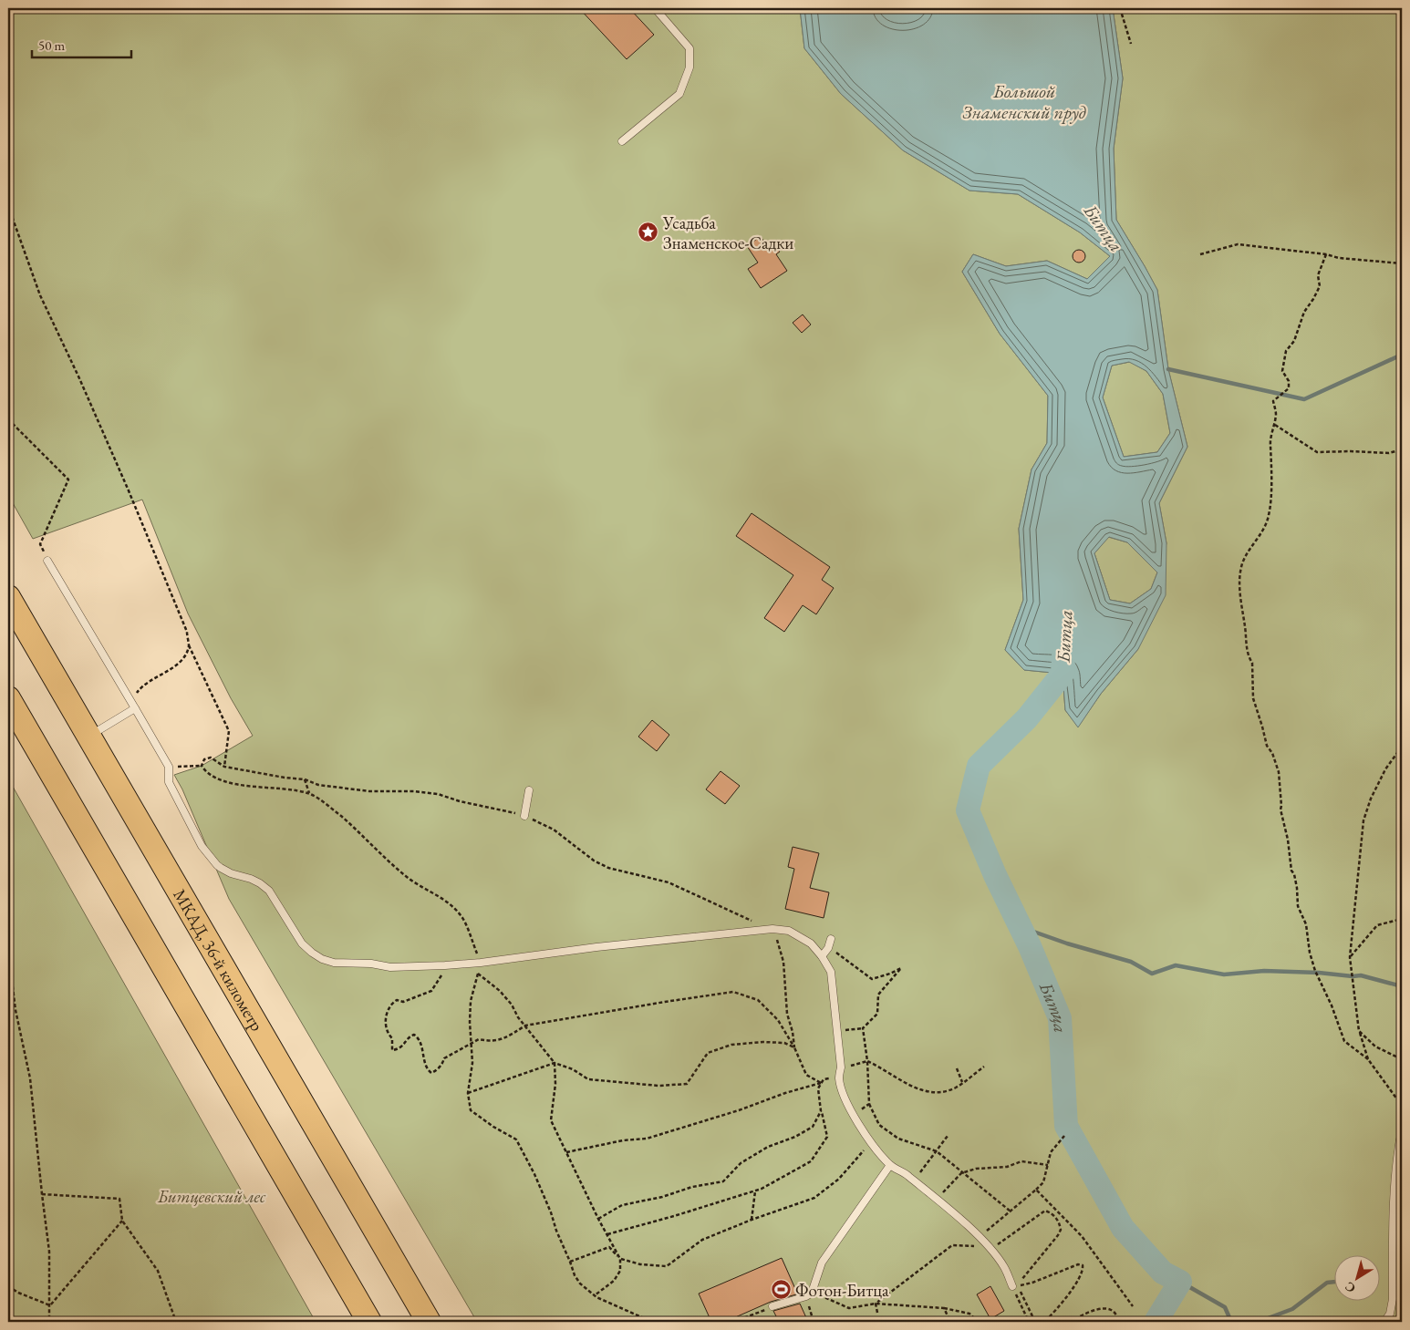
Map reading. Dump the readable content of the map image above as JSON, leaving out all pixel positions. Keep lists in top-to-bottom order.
{
  "streets": {
    "highway": ["МКАД, 36-й километр"]
  },
  "water": ["Большой Знаменский пруд", "Битца"],
  "parks": ["Битцевский лес"],
  "places": {
    "place": ["Усадьба Знаменское-Садки"],
    "sports": ["Фотон-Битца"]
  },
  "scale_bar": "50 m",
  "north": "bottom left"
}
